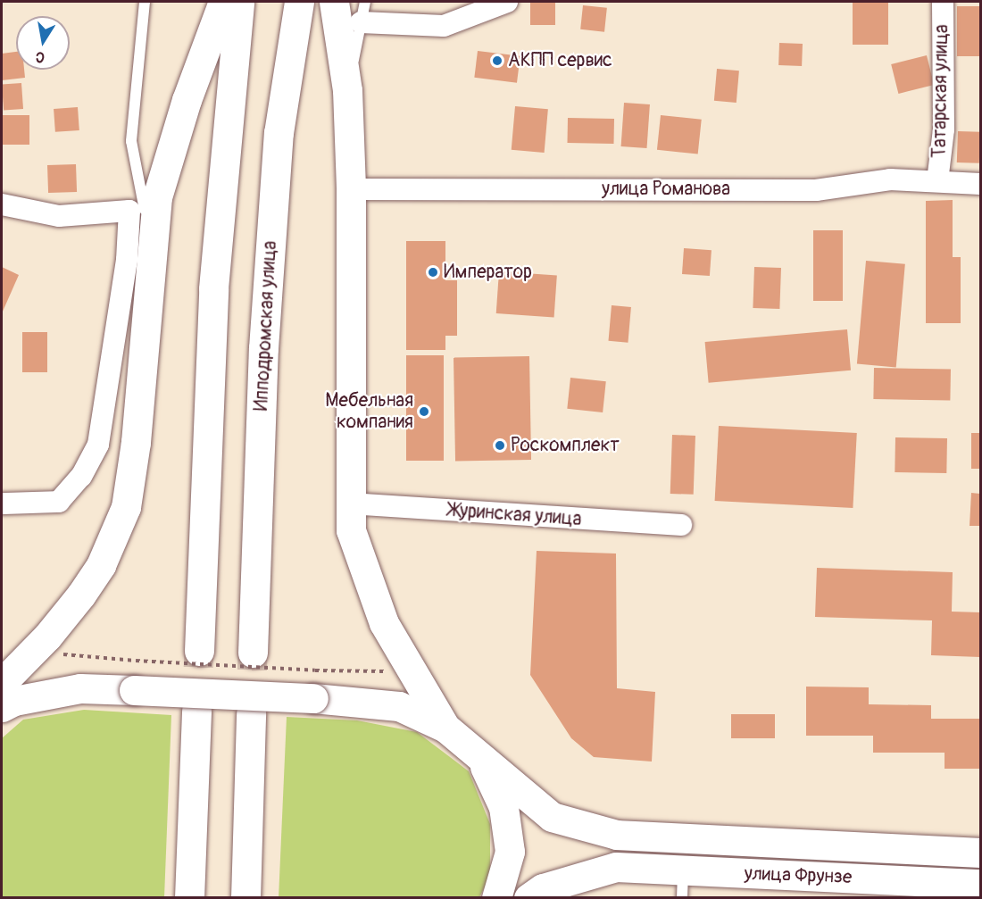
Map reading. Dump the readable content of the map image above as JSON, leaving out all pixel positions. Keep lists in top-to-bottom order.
{
  "streets": {
    "main road": ["Ипподромская улица", "улица Фрунзе"],
    "street": ["Татарская улица", "улица Романова", "Журинская улица"]
  },
  "crossings": [
    ["Татарская улица", "улица Романова"]
  ],
  "places": [
    "АКПП сервис",
    "Император",
    "Мебельная компания",
    "Роскомплект"
  ],
  "north": "bottom"
}
